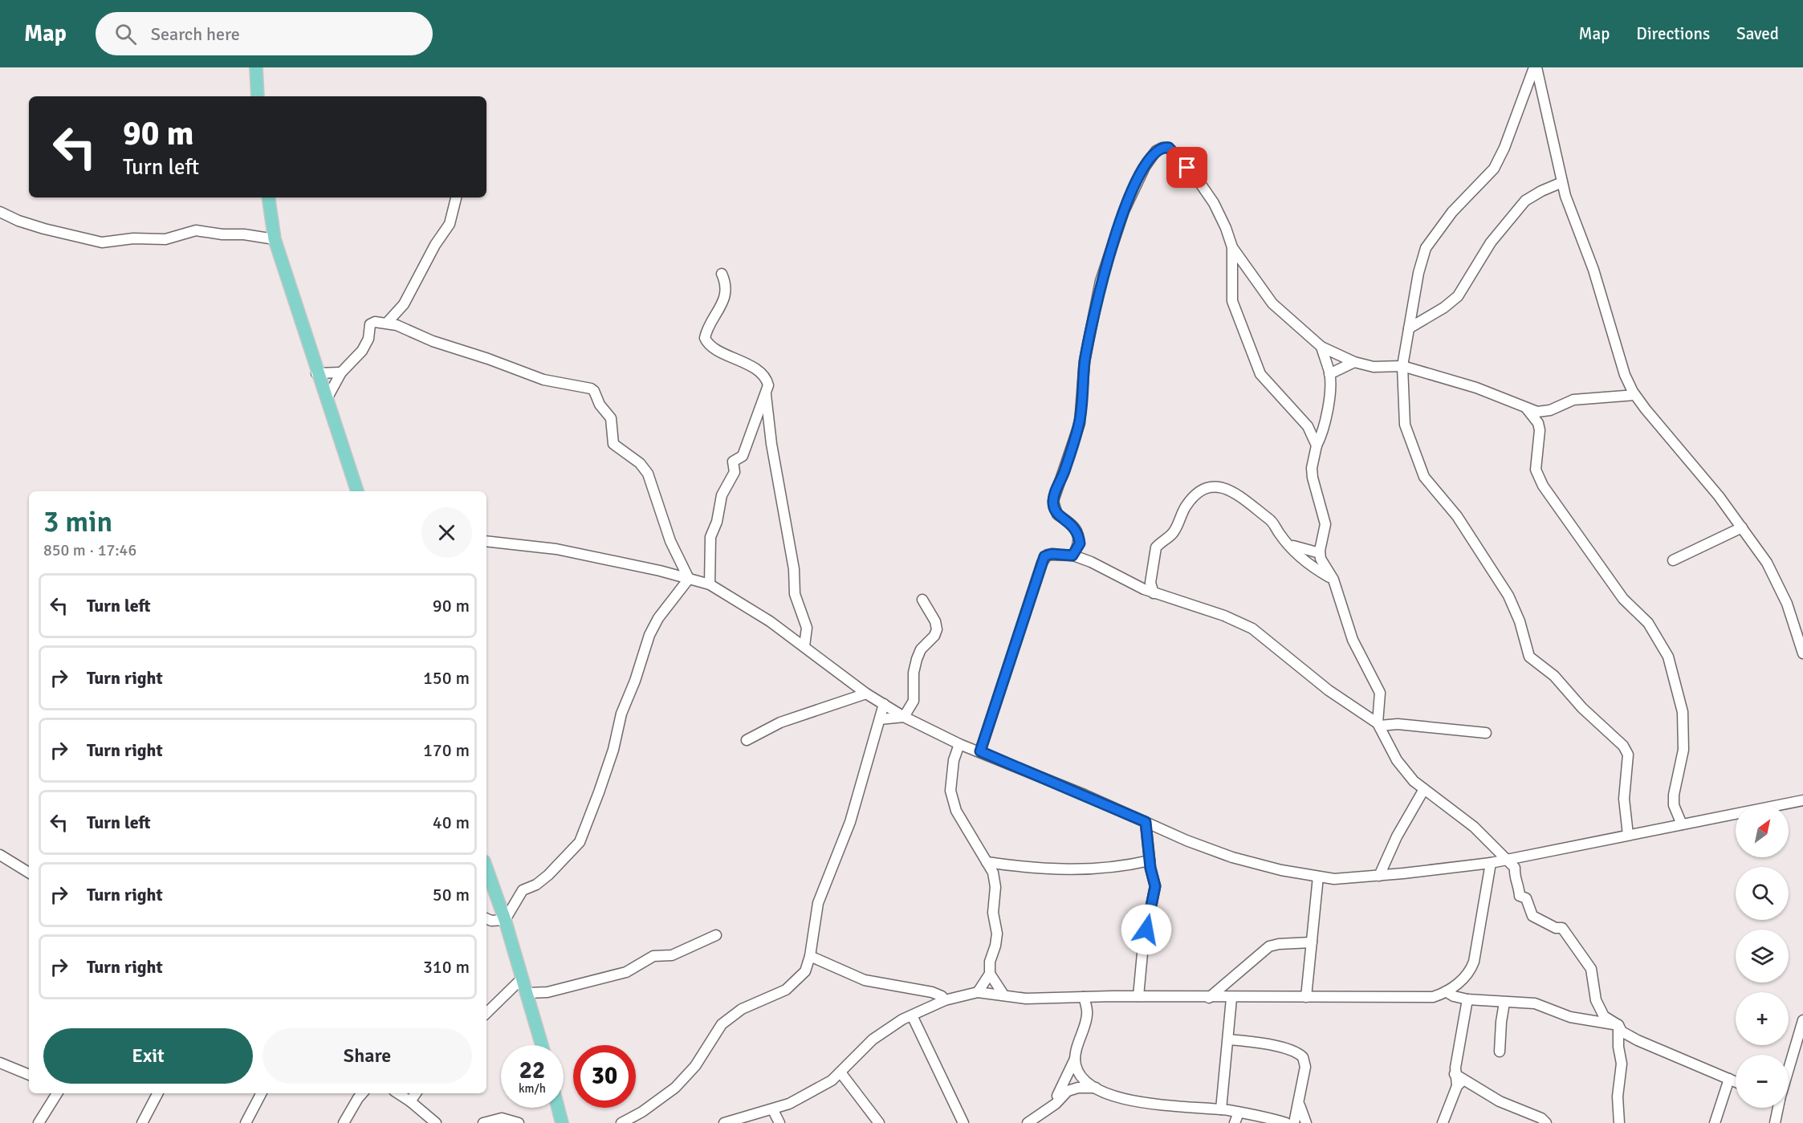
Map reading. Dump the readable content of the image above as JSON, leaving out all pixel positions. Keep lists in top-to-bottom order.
{
  "north": "top right",
  "page": {
    "header": "Map",
    "search": "Search here",
    "nav": ["Map", "Directions", "Saved"],
    "turn": ["90 m", "Turn left"],
    "heading": ["3 min", "850 m · 17:46"],
    "list": [
      {
        "name": "Turn left",
        "value": "90 m"
      },
      {
        "name": "Turn right",
        "value": "150 m"
      },
      {
        "name": "Turn right",
        "value": "170 m"
      },
      {
        "name": "Turn left",
        "value": "40 m"
      },
      {
        "name": "Turn right",
        "value": "50 m"
      },
      {
        "name": "Turn right",
        "value": "310 m"
      }
    ],
    "map_buttons": ["+", "−"],
    "buttons": ["Exit", "Share"],
    "speed": "22 km/h",
    "limit": "30"
  }
}
